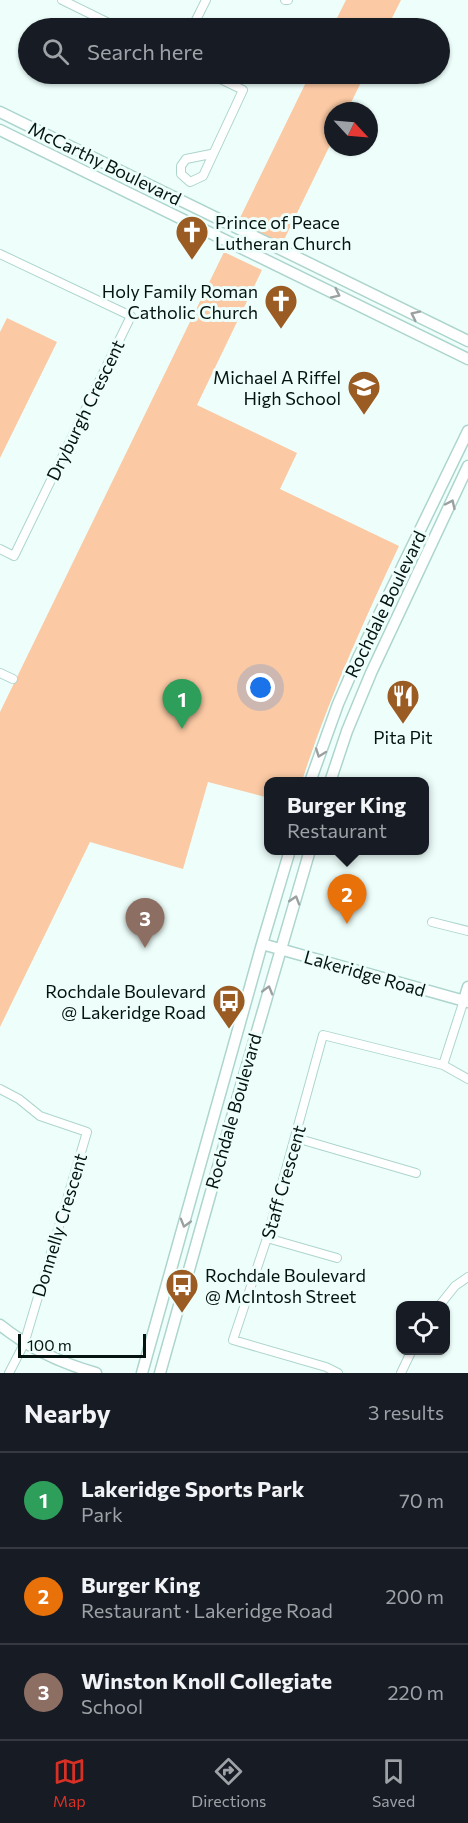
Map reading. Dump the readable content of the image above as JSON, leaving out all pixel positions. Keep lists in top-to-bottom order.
{
  "streets": {
    "main road": ["McCarthy Boulevard", "Rochdale Boulevard", "Lakeridge Road"],
    "street": ["Dryburgh Crescent", "Staff Crescent", "Donnelly Crescent"]
  },
  "crossings": [
    ["Rochdale Boulevard", "Lakeridge Road"]
  ],
  "places": {
    "church": ["Prince of Peace Lutheran Church", "Holy Family Roman Catholic Church"],
    "school or university": ["Michael A Riffel High School"],
    "restaurant": ["Pita Pit"],
    "bus stop": ["Rochdale Boulevard @ Lakeridge Road", "Rochdale Boulevard @ McIntosh Street"]
  },
  "scale_bar": "100 m",
  "north": "bottom right",
  "page": {
    "search": "Search here",
    "pins": ["1", "2", "3"],
    "popup": ["Burger King", "Restaurant"],
    "scale": "100 m",
    "heading": ["Nearby", "3 results"],
    "list": [
      {
        "mark": "1",
        "name": "Lakeridge Sports Park",
        "note": "Park",
        "value": "70 m"
      },
      {
        "mark": "2",
        "name": "Burger King",
        "note": "Restaurant · Lakeridge Road",
        "value": "200 m"
      },
      {
        "mark": "3",
        "name": "Winston Knoll Collegiate",
        "note": "School",
        "value": "220 m"
      }
    ],
    "nav": ["Map", "Directions", "Saved"]
  }
}
